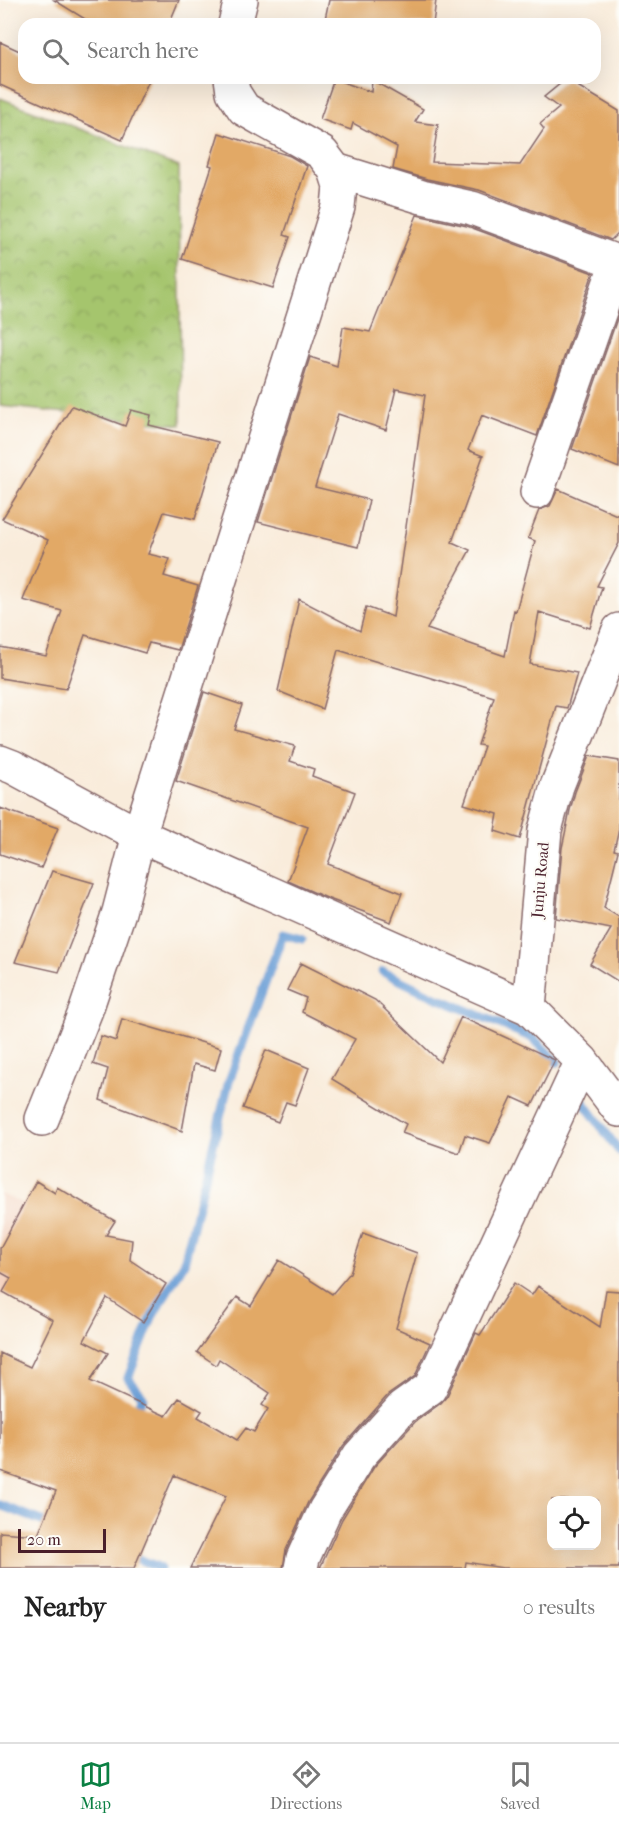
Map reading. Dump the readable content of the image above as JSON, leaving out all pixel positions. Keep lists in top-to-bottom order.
{
  "streets": {
    "street": ["Junju Road"]
  },
  "scale_bar": "20 m",
  "page": {
    "search": "Search here",
    "scale": "20 m",
    "heading": ["Nearby", "0 results"],
    "nav": ["Map", "Directions", "Saved"]
  }
}
